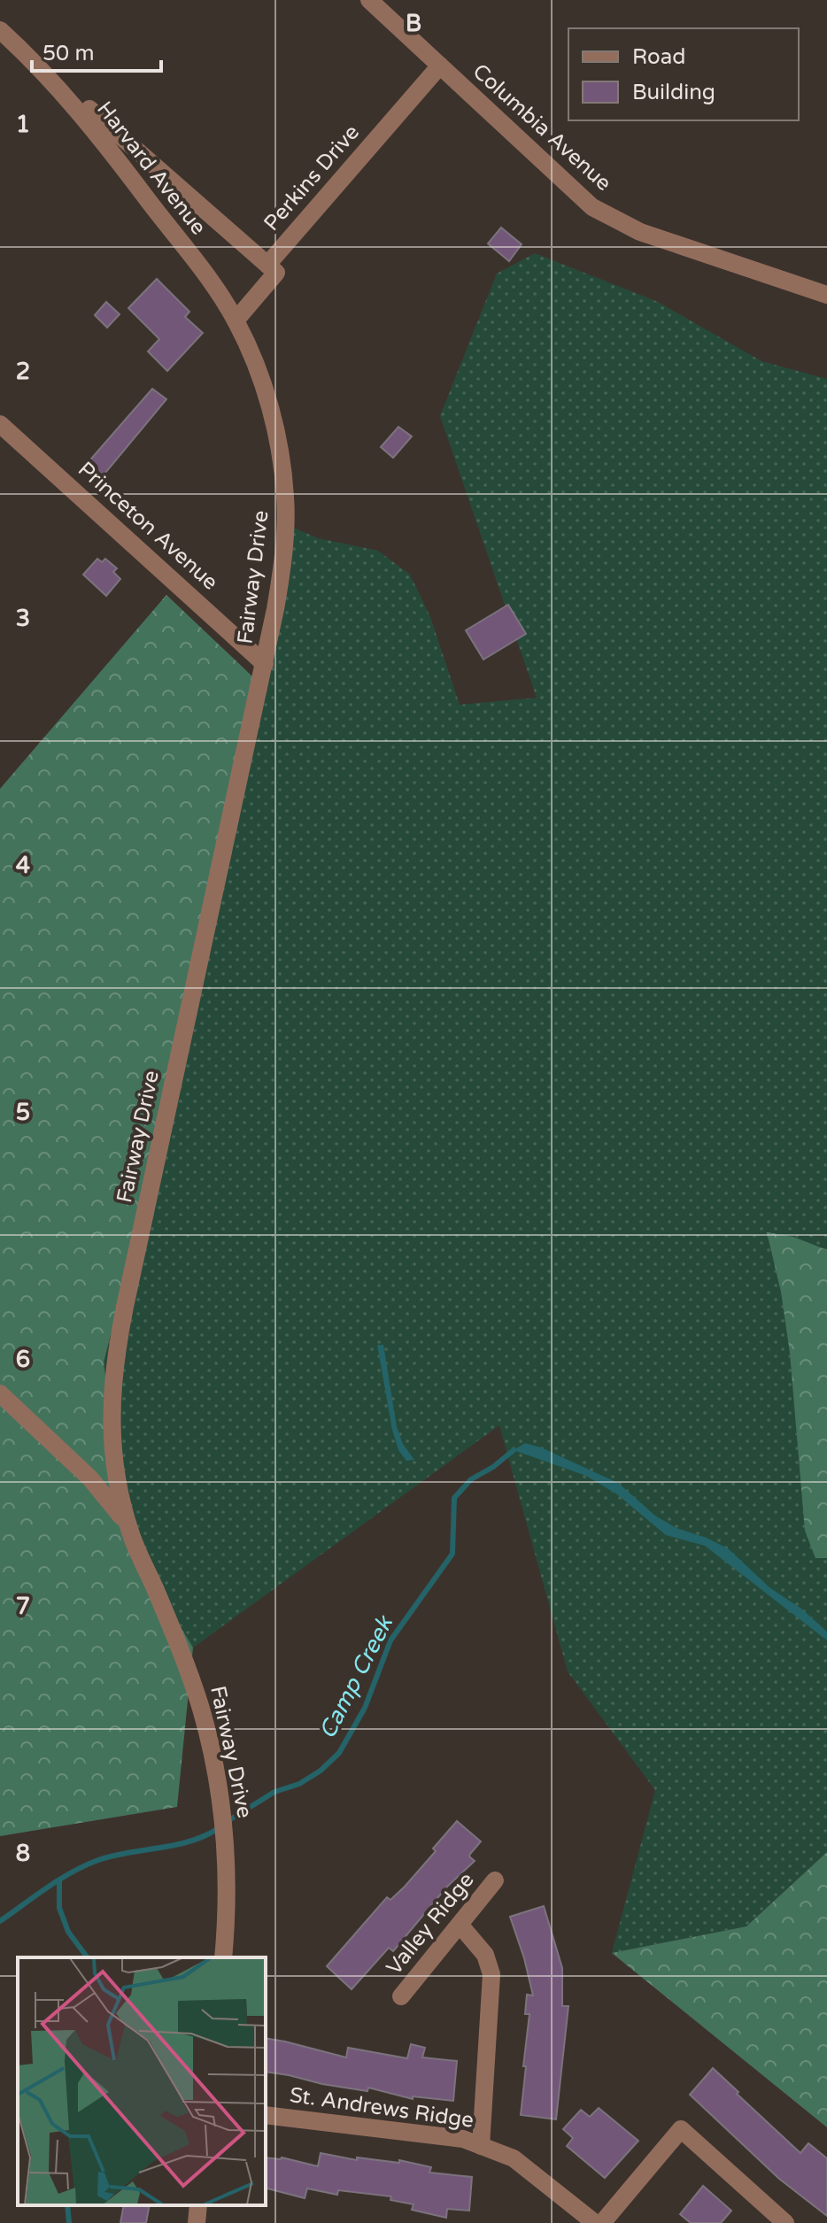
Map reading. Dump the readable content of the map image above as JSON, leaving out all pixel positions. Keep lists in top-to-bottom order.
{
  "streets": {
    "street": [
      "Columbia Avenue",
      "Harvard Avenue",
      "Perkins Drive",
      "Princeton Avenue",
      "Fairway Drive",
      "Valley Ridge",
      "St. Andrews Ridge"
    ]
  },
  "crossings": [
    ["Columbia Avenue", "Perkins Drive"],
    ["Harvard Avenue", "Perkins Drive"],
    ["Harvard Avenue", "Fairway Drive"],
    ["Perkins Drive", "Fairway Drive"],
    ["Princeton Avenue", "Fairway Drive"]
  ],
  "water": ["Camp Creek"],
  "legend": ["Road", "Building"],
  "scale_bar": "50 m",
  "grid": {
    "columns": ["B"],
    "rows": [
      "1",
      "2",
      "3",
      "4",
      "5",
      "6",
      "7",
      "8"
    ]
  }
}
